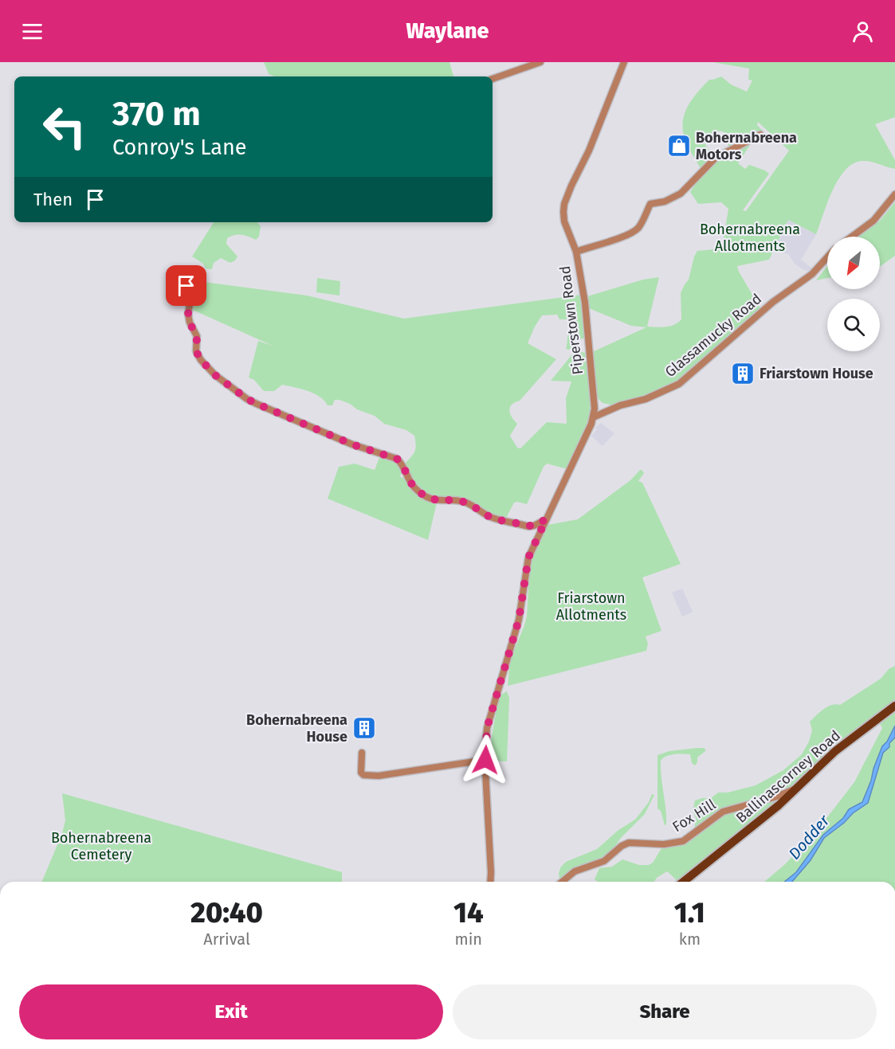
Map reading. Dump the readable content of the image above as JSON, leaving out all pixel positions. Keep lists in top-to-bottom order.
{
  "streets": {
    "main road": ["Ballinascorney Road"],
    "street": ["Piperstown Road", "Glassamucky Road", "Fox Hill"]
  },
  "crossings": [
    ["Piperstown Road", "Glassamucky Road"],
    ["Ballinascorney Road", "Fox Hill"]
  ],
  "water": ["Dodder"],
  "parks": ["Bohernabreena Allotments", "Friarstown Allotments", "Bohernabreena Cemetery"],
  "places": {
    "shop": ["Bohernabreena Motors"],
    "building": ["Friarstown House", "Bohernabreena House"]
  },
  "north": "bottom left",
  "page": {
    "header": "Waylane",
    "turn": ["370 m", "Conroy's Lane"],
    "then": "Then",
    "eta": [
      "20:40",
      "Arrival",
      "14",
      "min",
      "1.1",
      "km"
    ],
    "buttons": ["Exit", "Share"]
  }
}
